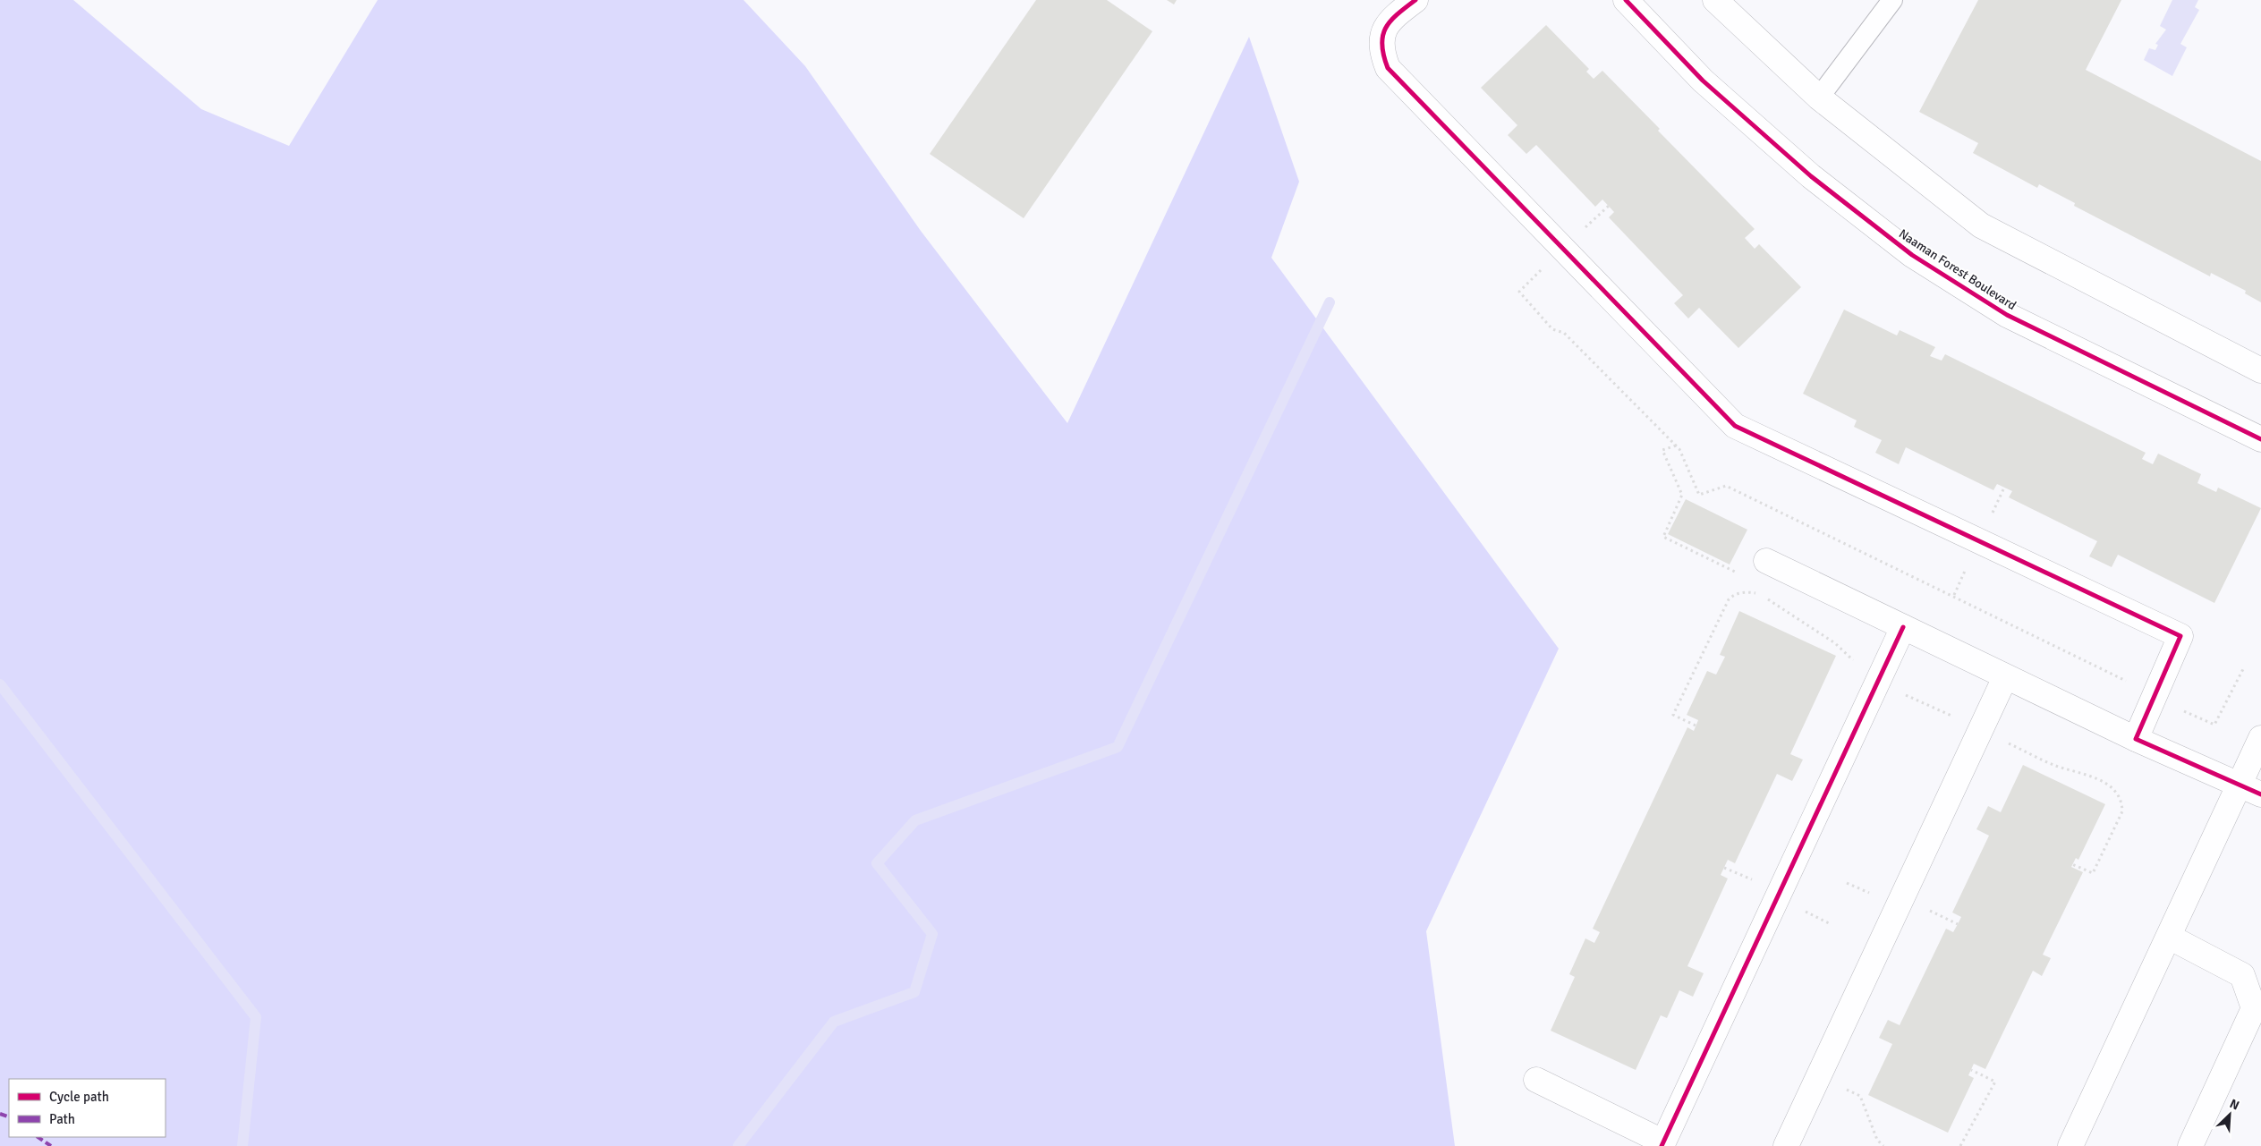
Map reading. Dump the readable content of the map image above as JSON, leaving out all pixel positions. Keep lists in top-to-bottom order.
{
  "streets": {
    "street": ["Naaman Forest Boulevard"]
  },
  "legend": ["Cycle path", "Path"],
  "north": "top right"
}
